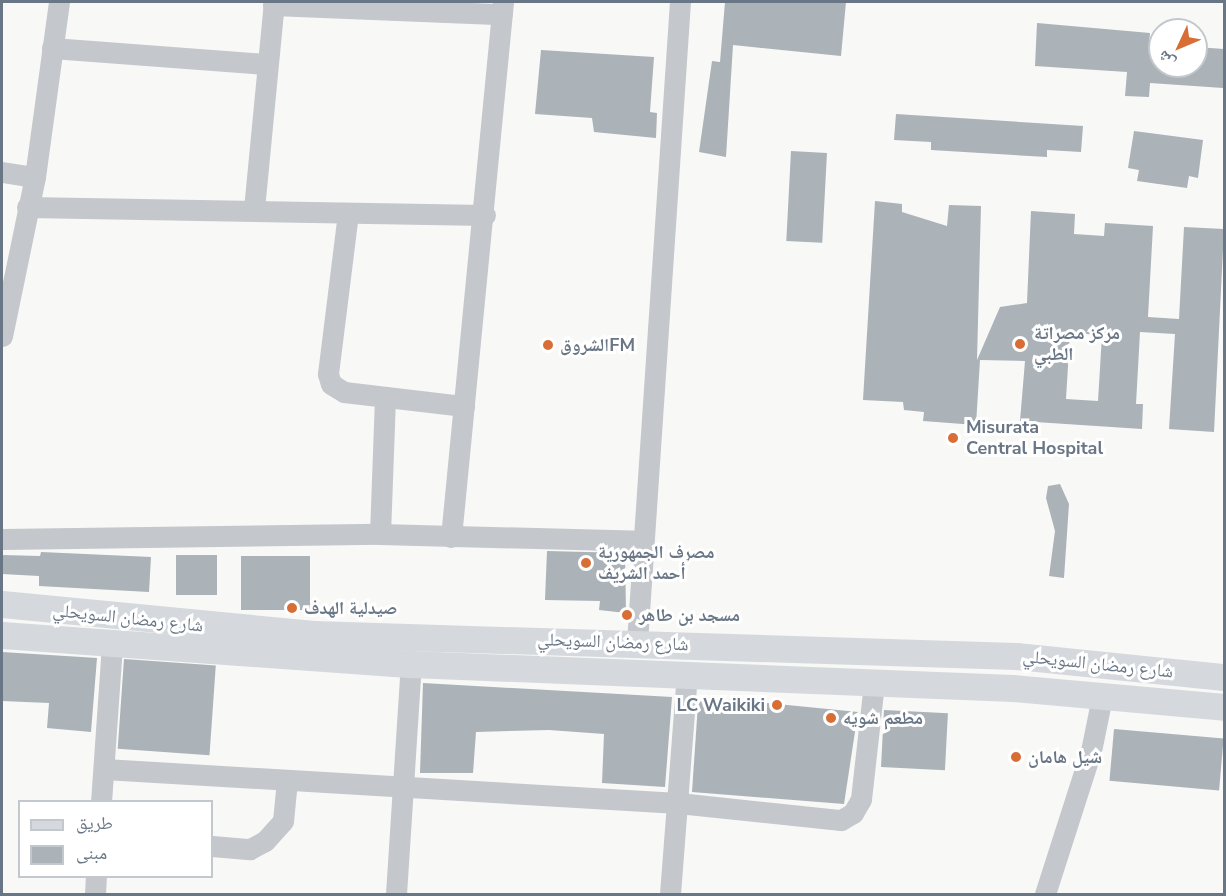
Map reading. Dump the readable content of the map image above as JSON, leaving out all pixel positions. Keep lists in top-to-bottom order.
{
  "streets": {
    "main road": ["شارع رمضان السويحلي"]
  },
  "places": [
    "مركز مصراتة الطبي",
    "الشروقFM",
    "Misurata Central Hospital",
    "مصرف الجمهورية أحمد الشريف",
    "صيدلية الهدف",
    "مسجد بن طاهر",
    "LC Waikiki",
    "مطعم شويه",
    "شيل هامان"
  ],
  "legend": ["طريق", "مبنى"],
  "north": "bottom left"
}
